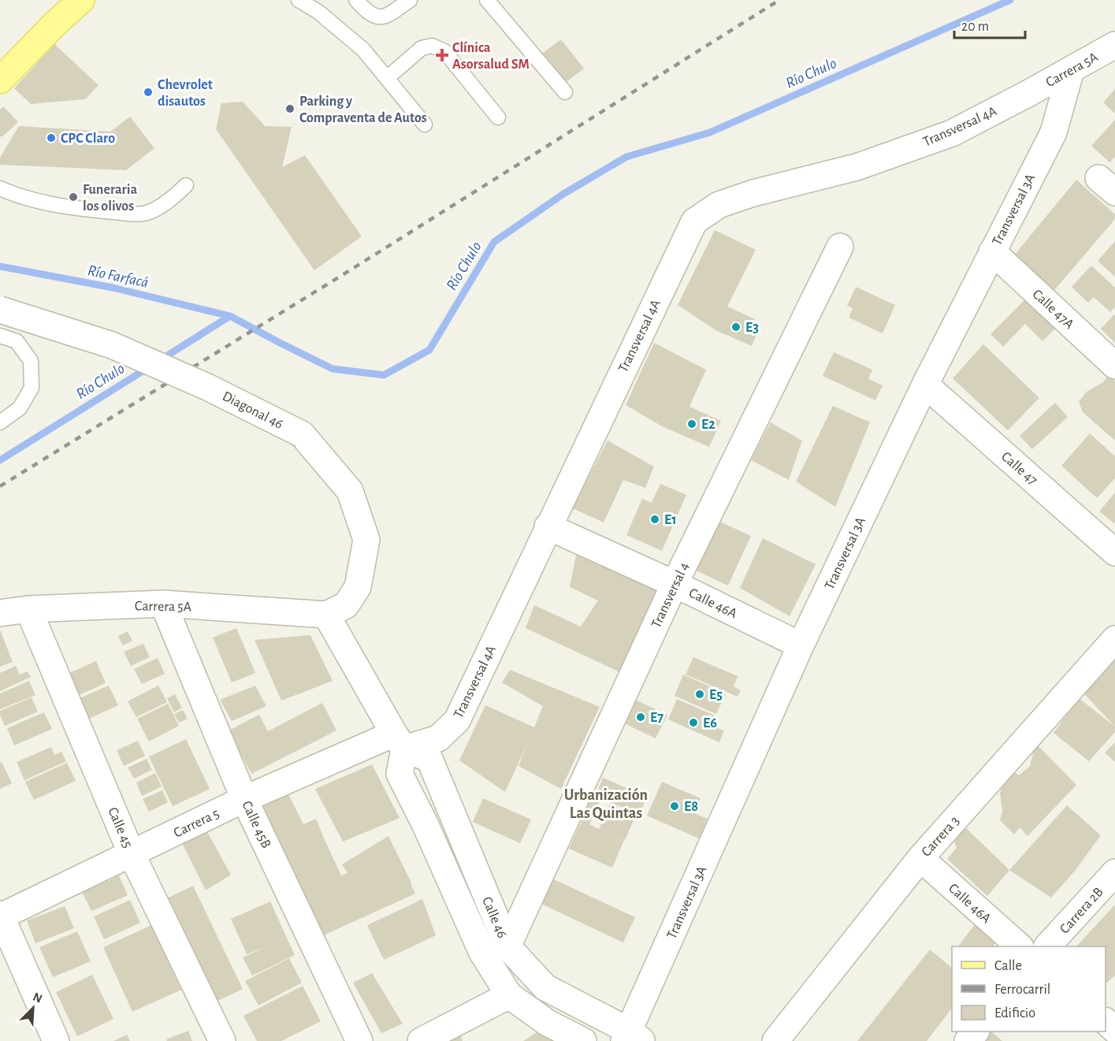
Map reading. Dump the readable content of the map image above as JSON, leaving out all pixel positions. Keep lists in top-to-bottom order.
{
  "streets": {
    "street": [
      "Carrera 5A",
      "Transversal 4A",
      "Transversal 3A",
      "Calle 47A",
      "Diagonal 46",
      "Calle 47",
      "Transversal 4",
      "Calle 46A",
      "Carrera 5",
      "Calle 45B",
      "Calle 45",
      "Carrera 3",
      "Carrera 2B",
      "Calle 46"
    ]
  },
  "crossings": [
    ["Carrera 5A", "Transversal 4A"],
    ["Carrera 5A", "Transversal 3A"],
    ["Carrera 5A", "Diagonal 46"],
    ["Carrera 5A", "Calle 45B"],
    ["Carrera 5A", "Calle 45"],
    ["Transversal 4A", "Calle 46A"],
    ["Transversal 4A", "Carrera 5"],
    ["Transversal 4A", "Calle 46"],
    ["Transversal 3A", "Calle 47A"],
    ["Transversal 3A", "Calle 47"],
    ["Transversal 3A", "Calle 46A"],
    ["Transversal 3A", "Calle 46"],
    ["Transversal 4", "Calle 46A"],
    ["Transversal 4", "Calle 46"],
    ["Calle 46A", "Carrera 3"],
    ["Carrera 5", "Calle 45B"],
    ["Carrera 5", "Calle 45"],
    ["Carrera 5", "Calle 46"]
  ],
  "districts": ["Urbanización Las Quintas"],
  "water": ["Río Chulo", "Río Farfacá"],
  "places": {
    "health": ["Clínica Asorsalud SM"],
    "other": [
      "Chevrolet disautos",
      "Parking y Compraventa de Autos",
      "CPC Claro",
      "Funeraria los olivos",
      "E3",
      "E2",
      "E1",
      "E5",
      "E7",
      "E6",
      "E8"
    ]
  },
  "legend": ["Calle", "Ferrocarril", "Edificio"],
  "scale_bar": "20 m",
  "north": "top right"
}
